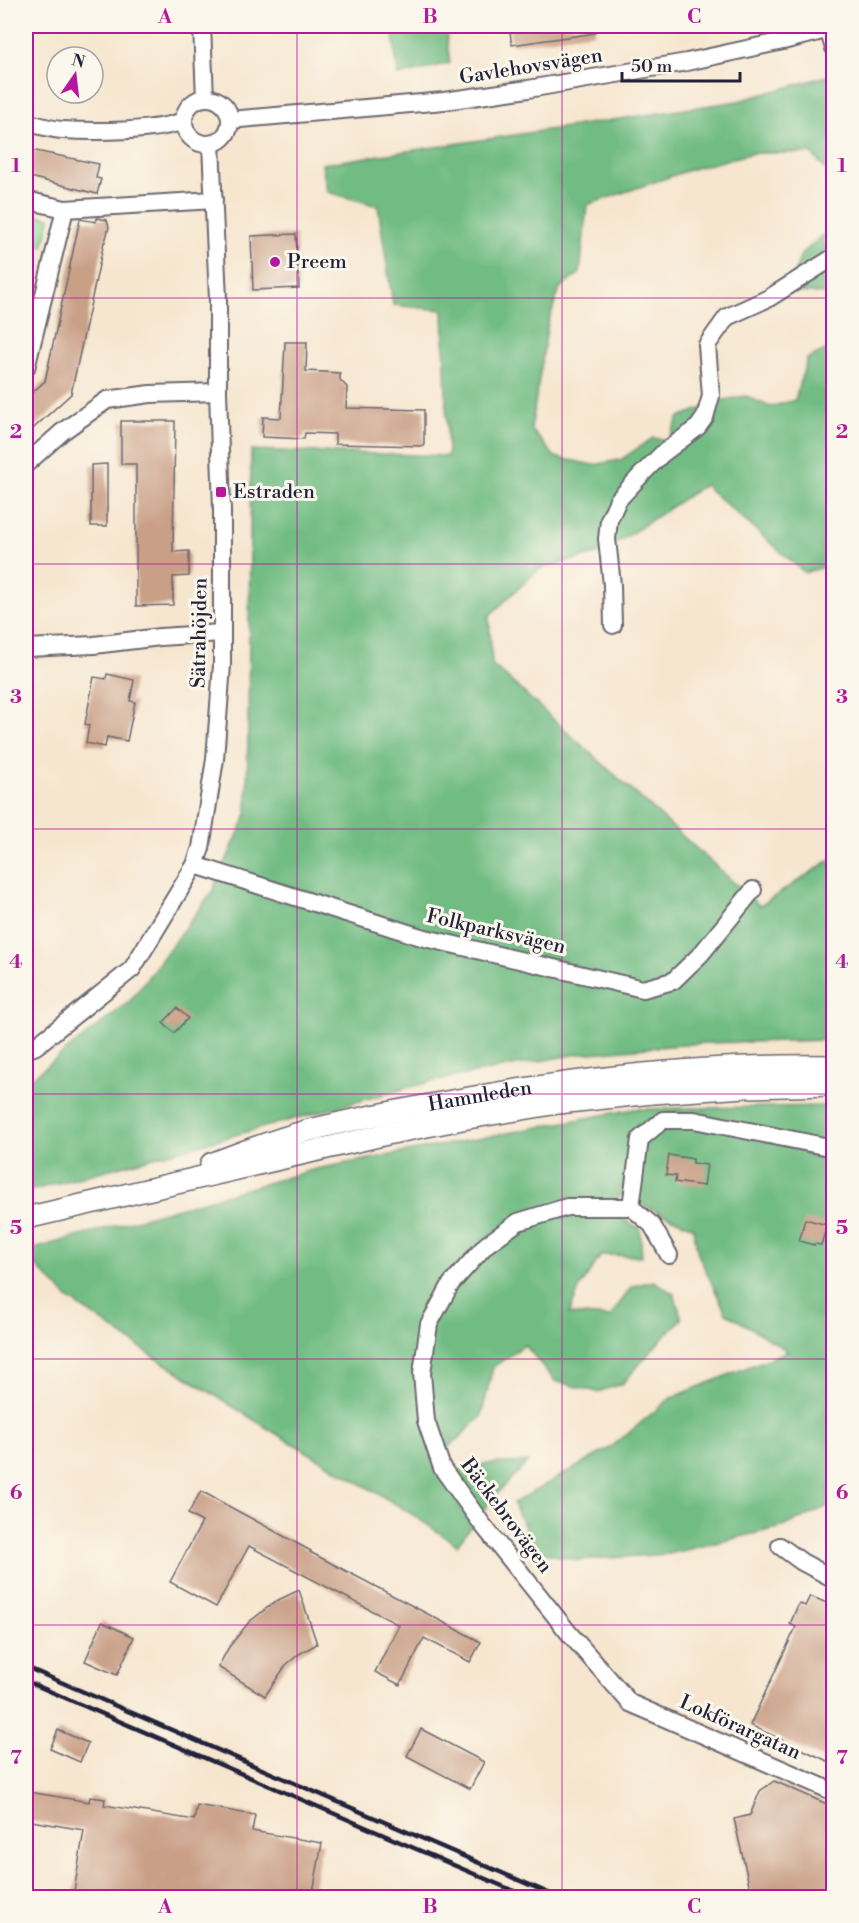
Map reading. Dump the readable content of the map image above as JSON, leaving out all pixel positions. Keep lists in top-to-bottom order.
{
  "streets": {
    "main road": ["Hamnleden"],
    "street": [
      "Gavlehovsvägen",
      "Sätrahöjden",
      "Folkparksvägen",
      "Bäckebrovägen",
      "Lokförargatan"
    ]
  },
  "crossings": [
    ["Gavlehovsvägen", "Sätrahöjden"],
    ["Sätrahöjden", "Folkparksvägen"],
    ["Bäckebrovägen", "Lokförargatan"]
  ],
  "places": {
    "other": ["Preem"],
    "transit": ["Estraden"]
  },
  "scale_bar": "50 m",
  "north": "top",
  "grid": {
    "columns": ["A", "B", "C"],
    "rows": [
      "1",
      "2",
      "3",
      "4",
      "5",
      "6",
      "7"
    ]
  }
}
